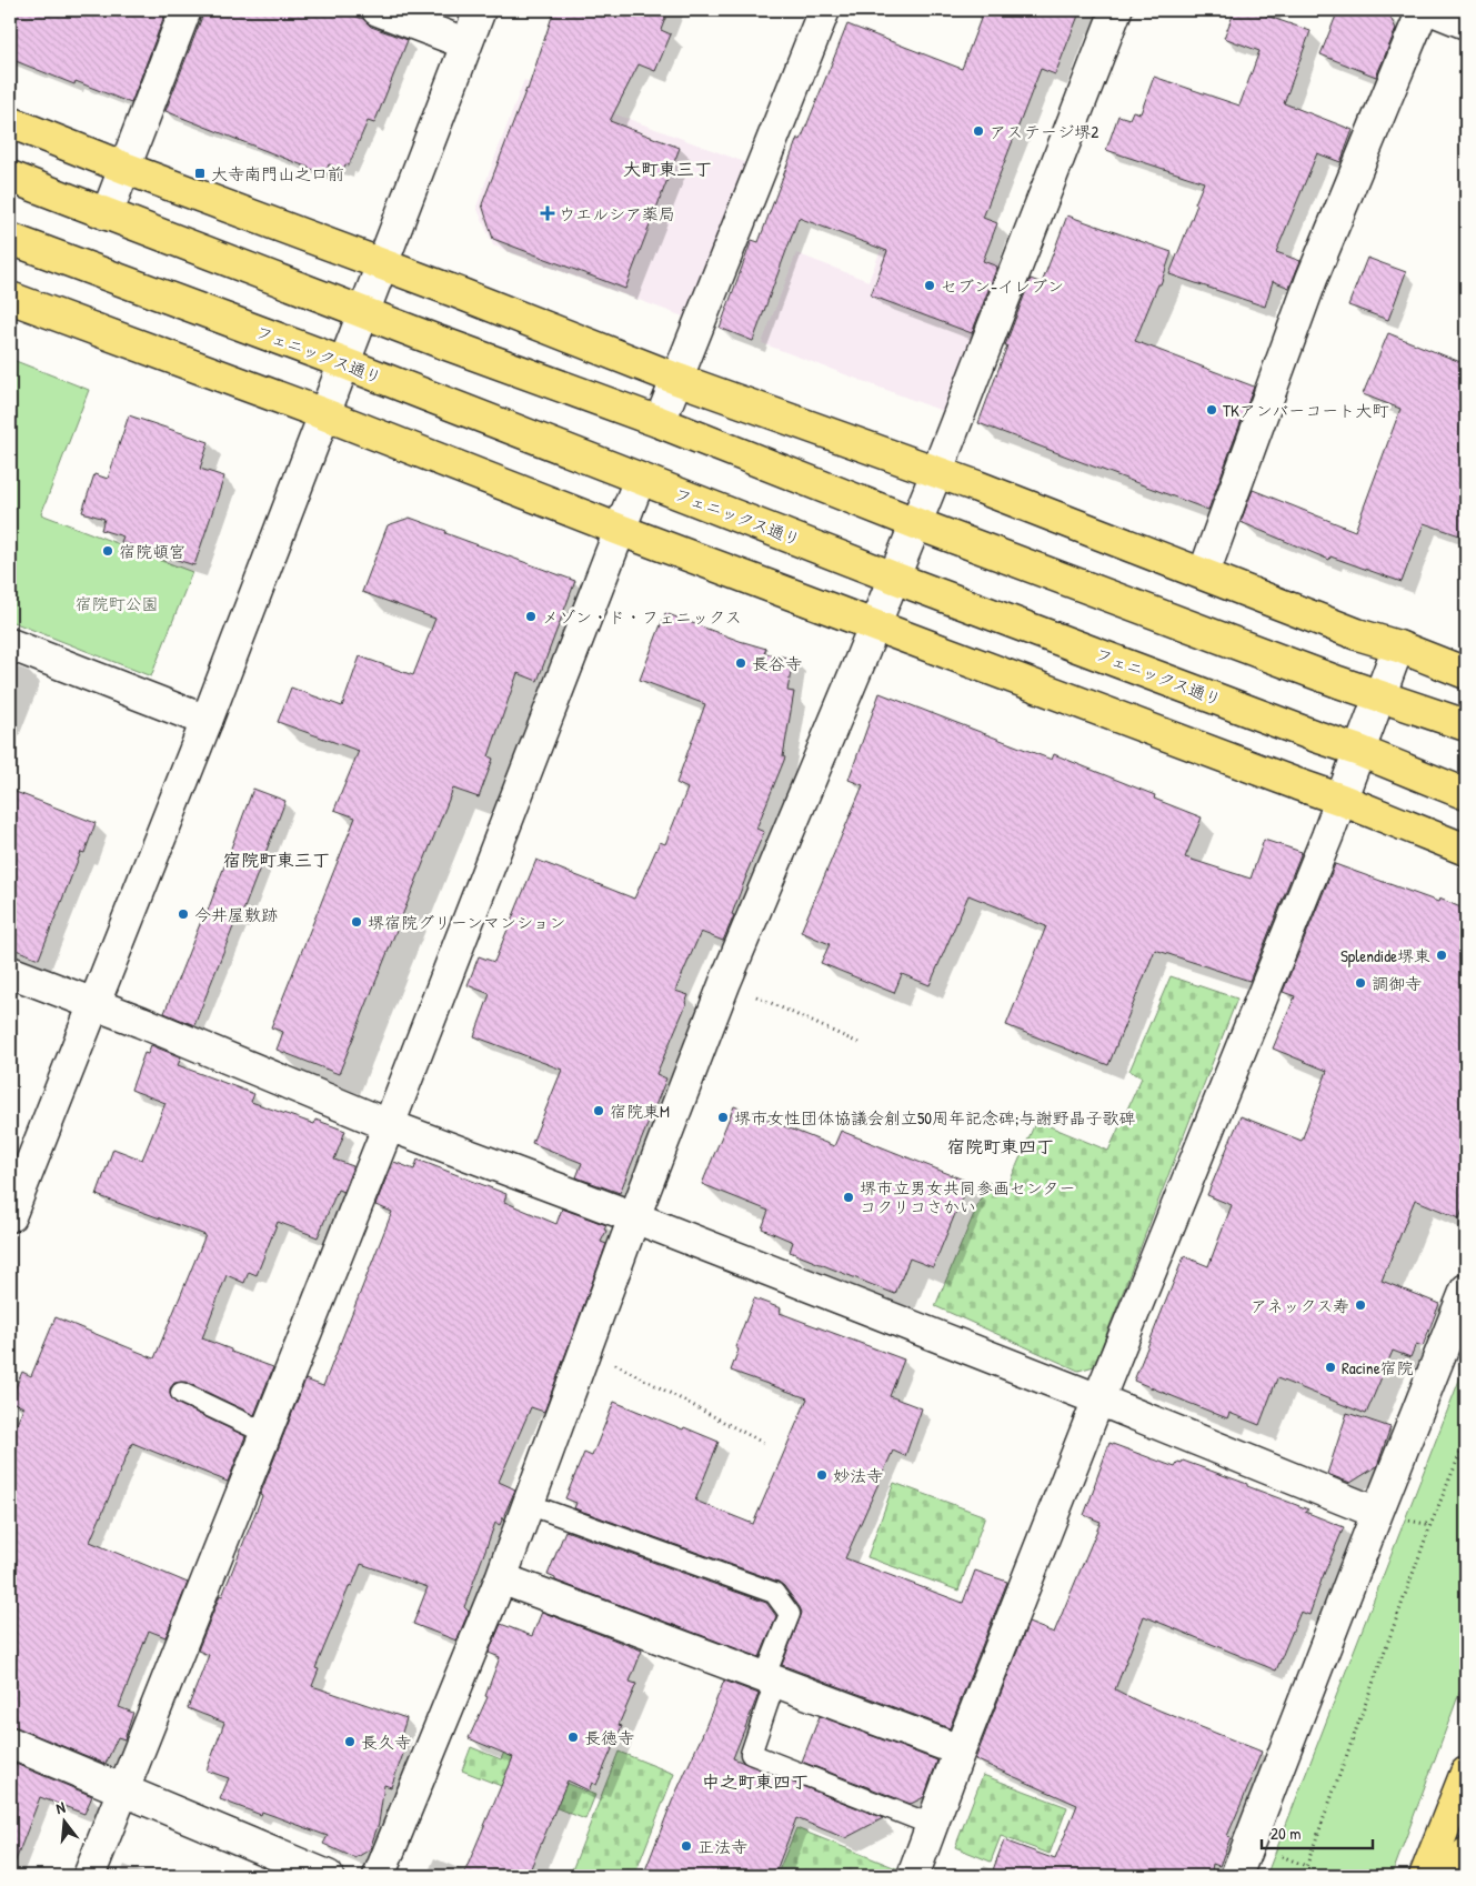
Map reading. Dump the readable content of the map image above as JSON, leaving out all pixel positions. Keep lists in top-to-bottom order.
{
  "streets": {
    "highway": ["フェニックス通り"]
  },
  "districts": [
    "大町東三丁",
    "宿院町東三丁",
    "宿院町東四丁",
    "中之町東四丁"
  ],
  "parks": ["宿院町公園"],
  "places": {
    "other": [
      "アステージ堺2",
      "セブン-イレブン",
      "TKアンバーコート大町",
      "宿院頓宮",
      "メゾン・ド・フェニックス",
      "長谷寺",
      "今井屋敷跡",
      "堺宿院グリーンマンション",
      "Splendide堺東",
      "調御寺",
      "宿院東M",
      "堺市女性団体協議会創立50周年記念碑;与謝野晶子歌碑",
      "堺市立男女共同参画センター コクリコさかい",
      "アネックス寿",
      "Racine宿院",
      "妙法寺",
      "長徳寺",
      "長久寺",
      "正法寺"
    ],
    "transit": ["大寺南門山之口前"],
    "health": ["ウエルシア薬局"]
  },
  "scale_bar": "20 m",
  "north": "top"
}
